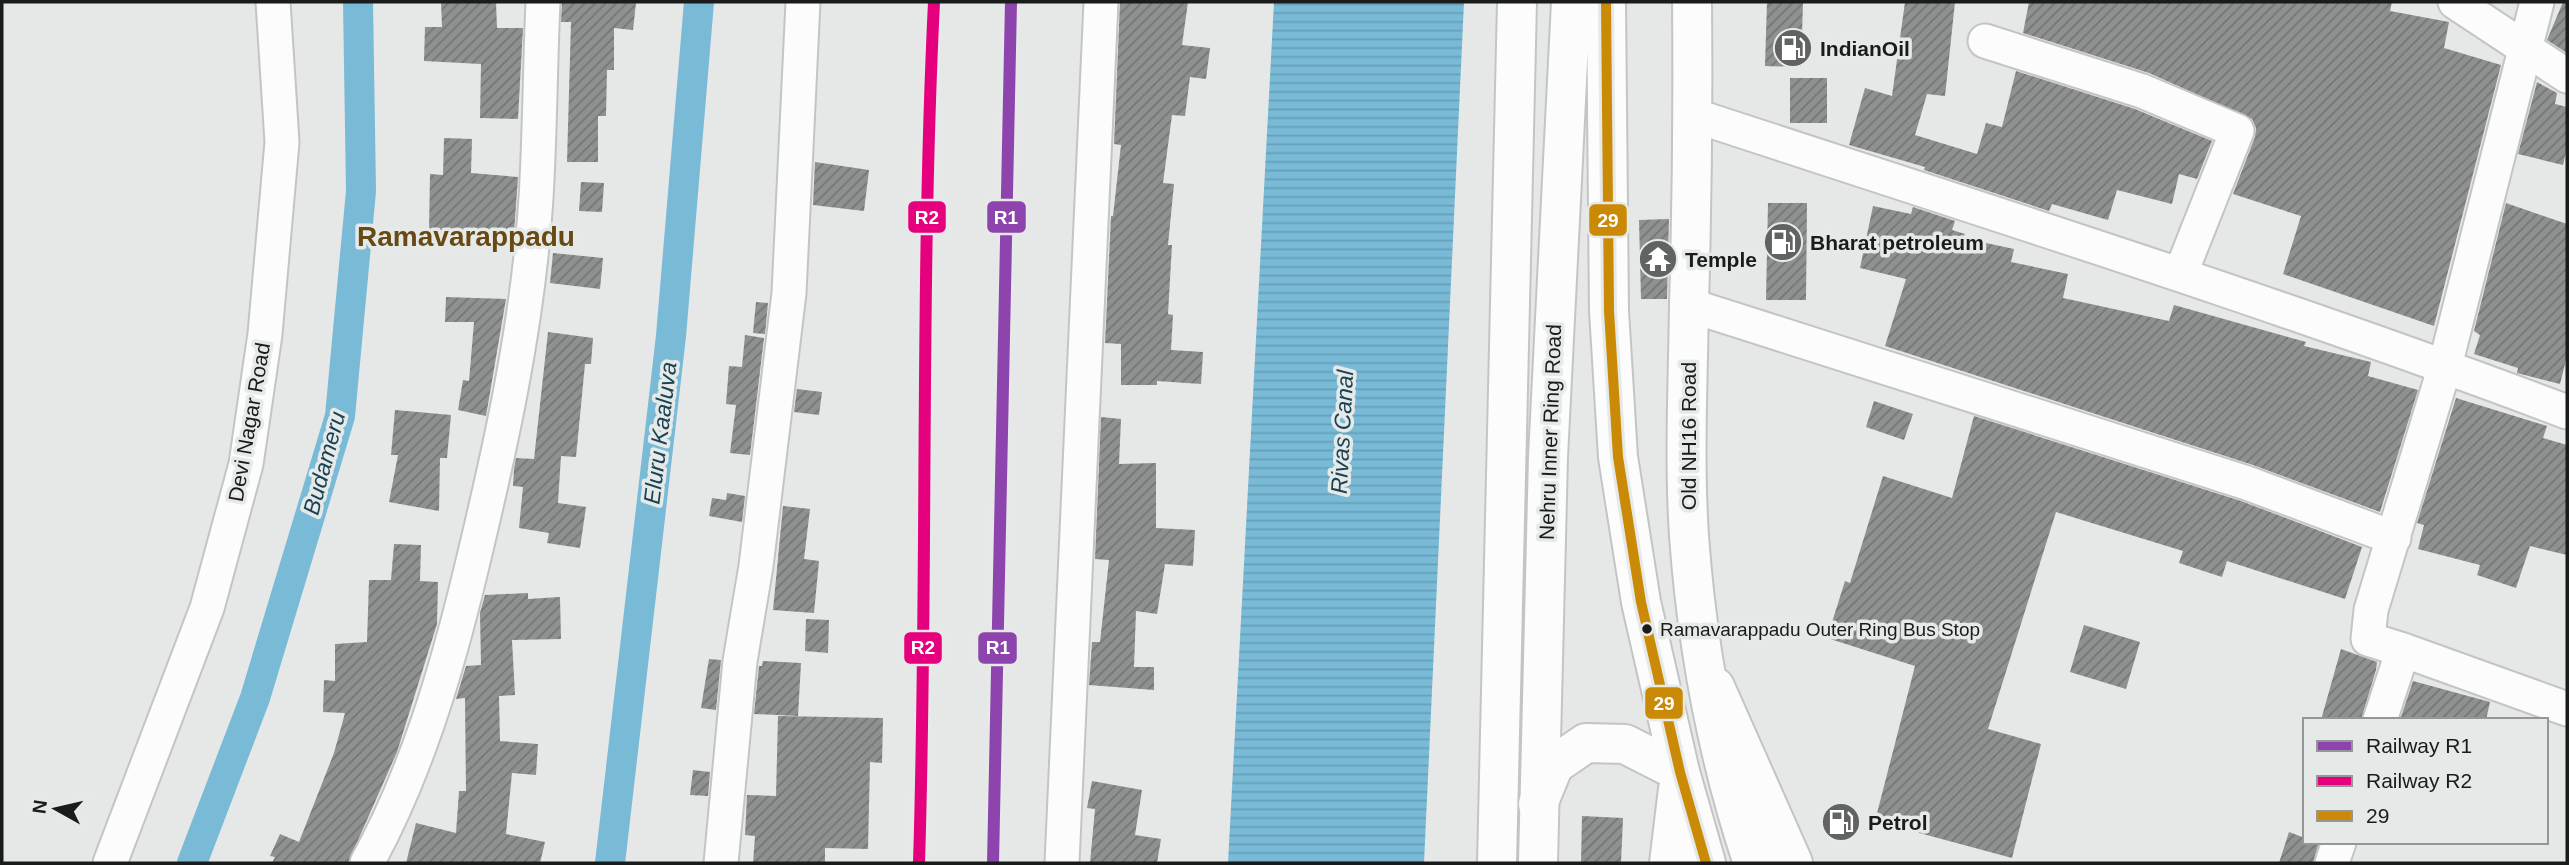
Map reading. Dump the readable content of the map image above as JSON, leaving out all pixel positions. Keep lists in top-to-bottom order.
{
  "streets": {
    "main road": ["Nehru Inner Ring Road", "Old NH16 Road"],
    "street": ["Devi Nagar Road"]
  },
  "districts": ["Ramavarappadu"],
  "water": ["Rivas Canal", "Eluru Kaaluva", "Budameru"],
  "places": {
    "fuel station": ["IndianOil", "Bharat petroleum", "Petrol"],
    "temple": ["Temple"],
    "other": ["Ramavarappadu Outer Ring Bus Stop"]
  },
  "lines": ["rail line R1", "rail line R2", "transit line 29"],
  "legend": ["Railway R1", "Railway R2", "29"],
  "north": "left"
}
